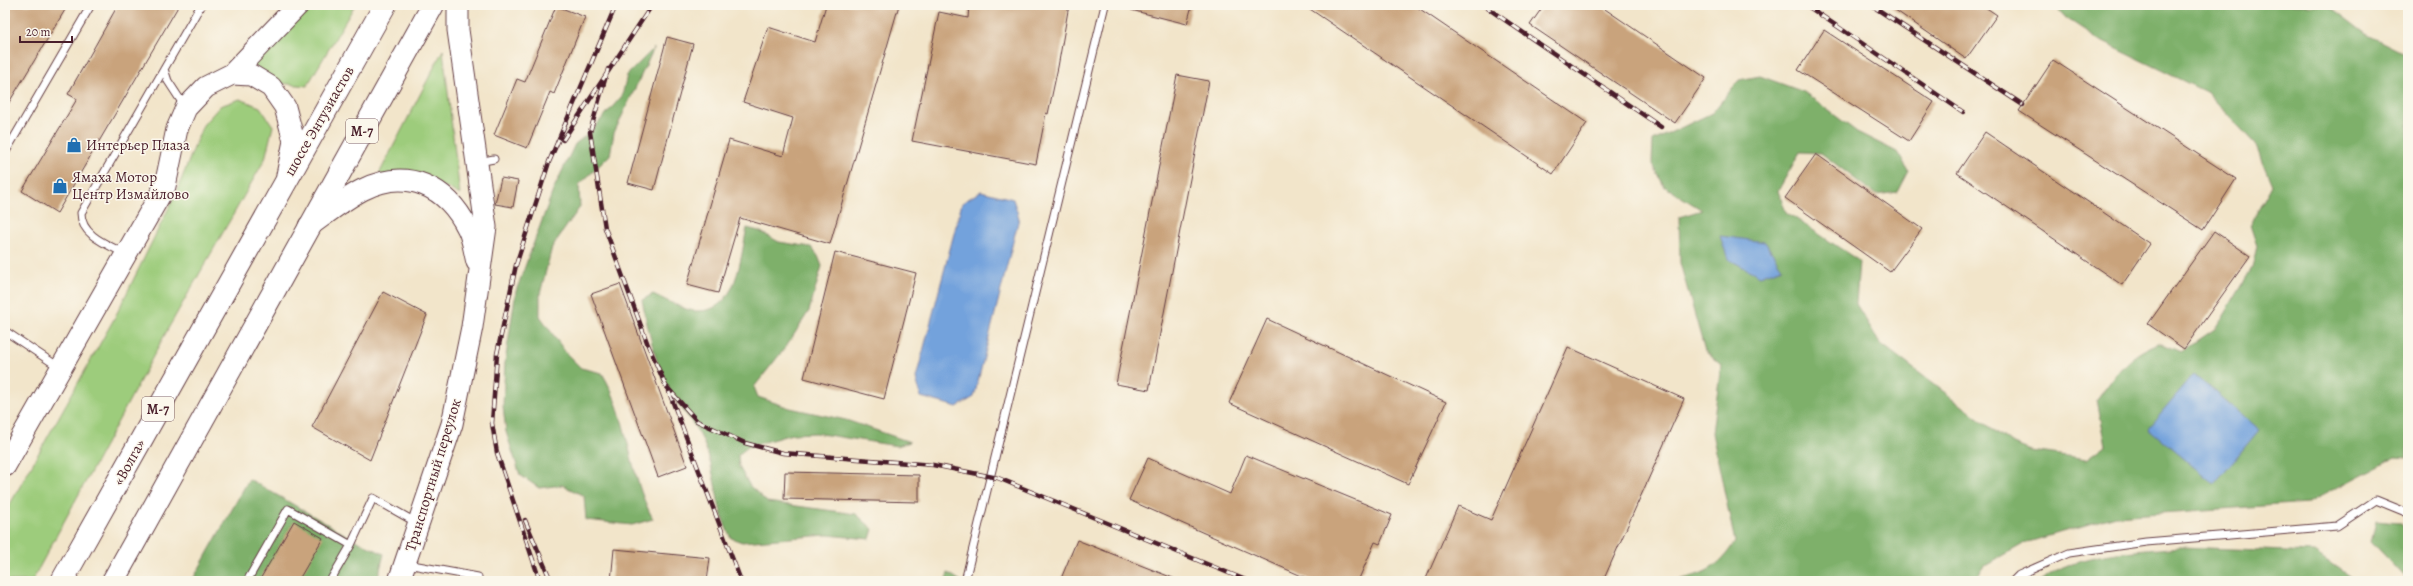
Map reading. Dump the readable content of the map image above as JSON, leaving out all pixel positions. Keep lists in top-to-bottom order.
{
  "streets": {
    "highway": ["шоссе Энтузиастов", "М-7", "«Волга»"],
    "street": ["Транспортный переулок"]
  },
  "crossings": [
    ["шоссе Энтузиастов", "«Волга»"]
  ],
  "places": {
    "shop": ["Интерьер Плаза", "Ямаха Мотор Центр Измайлово"]
  },
  "scale_bar": "20 m"
}
